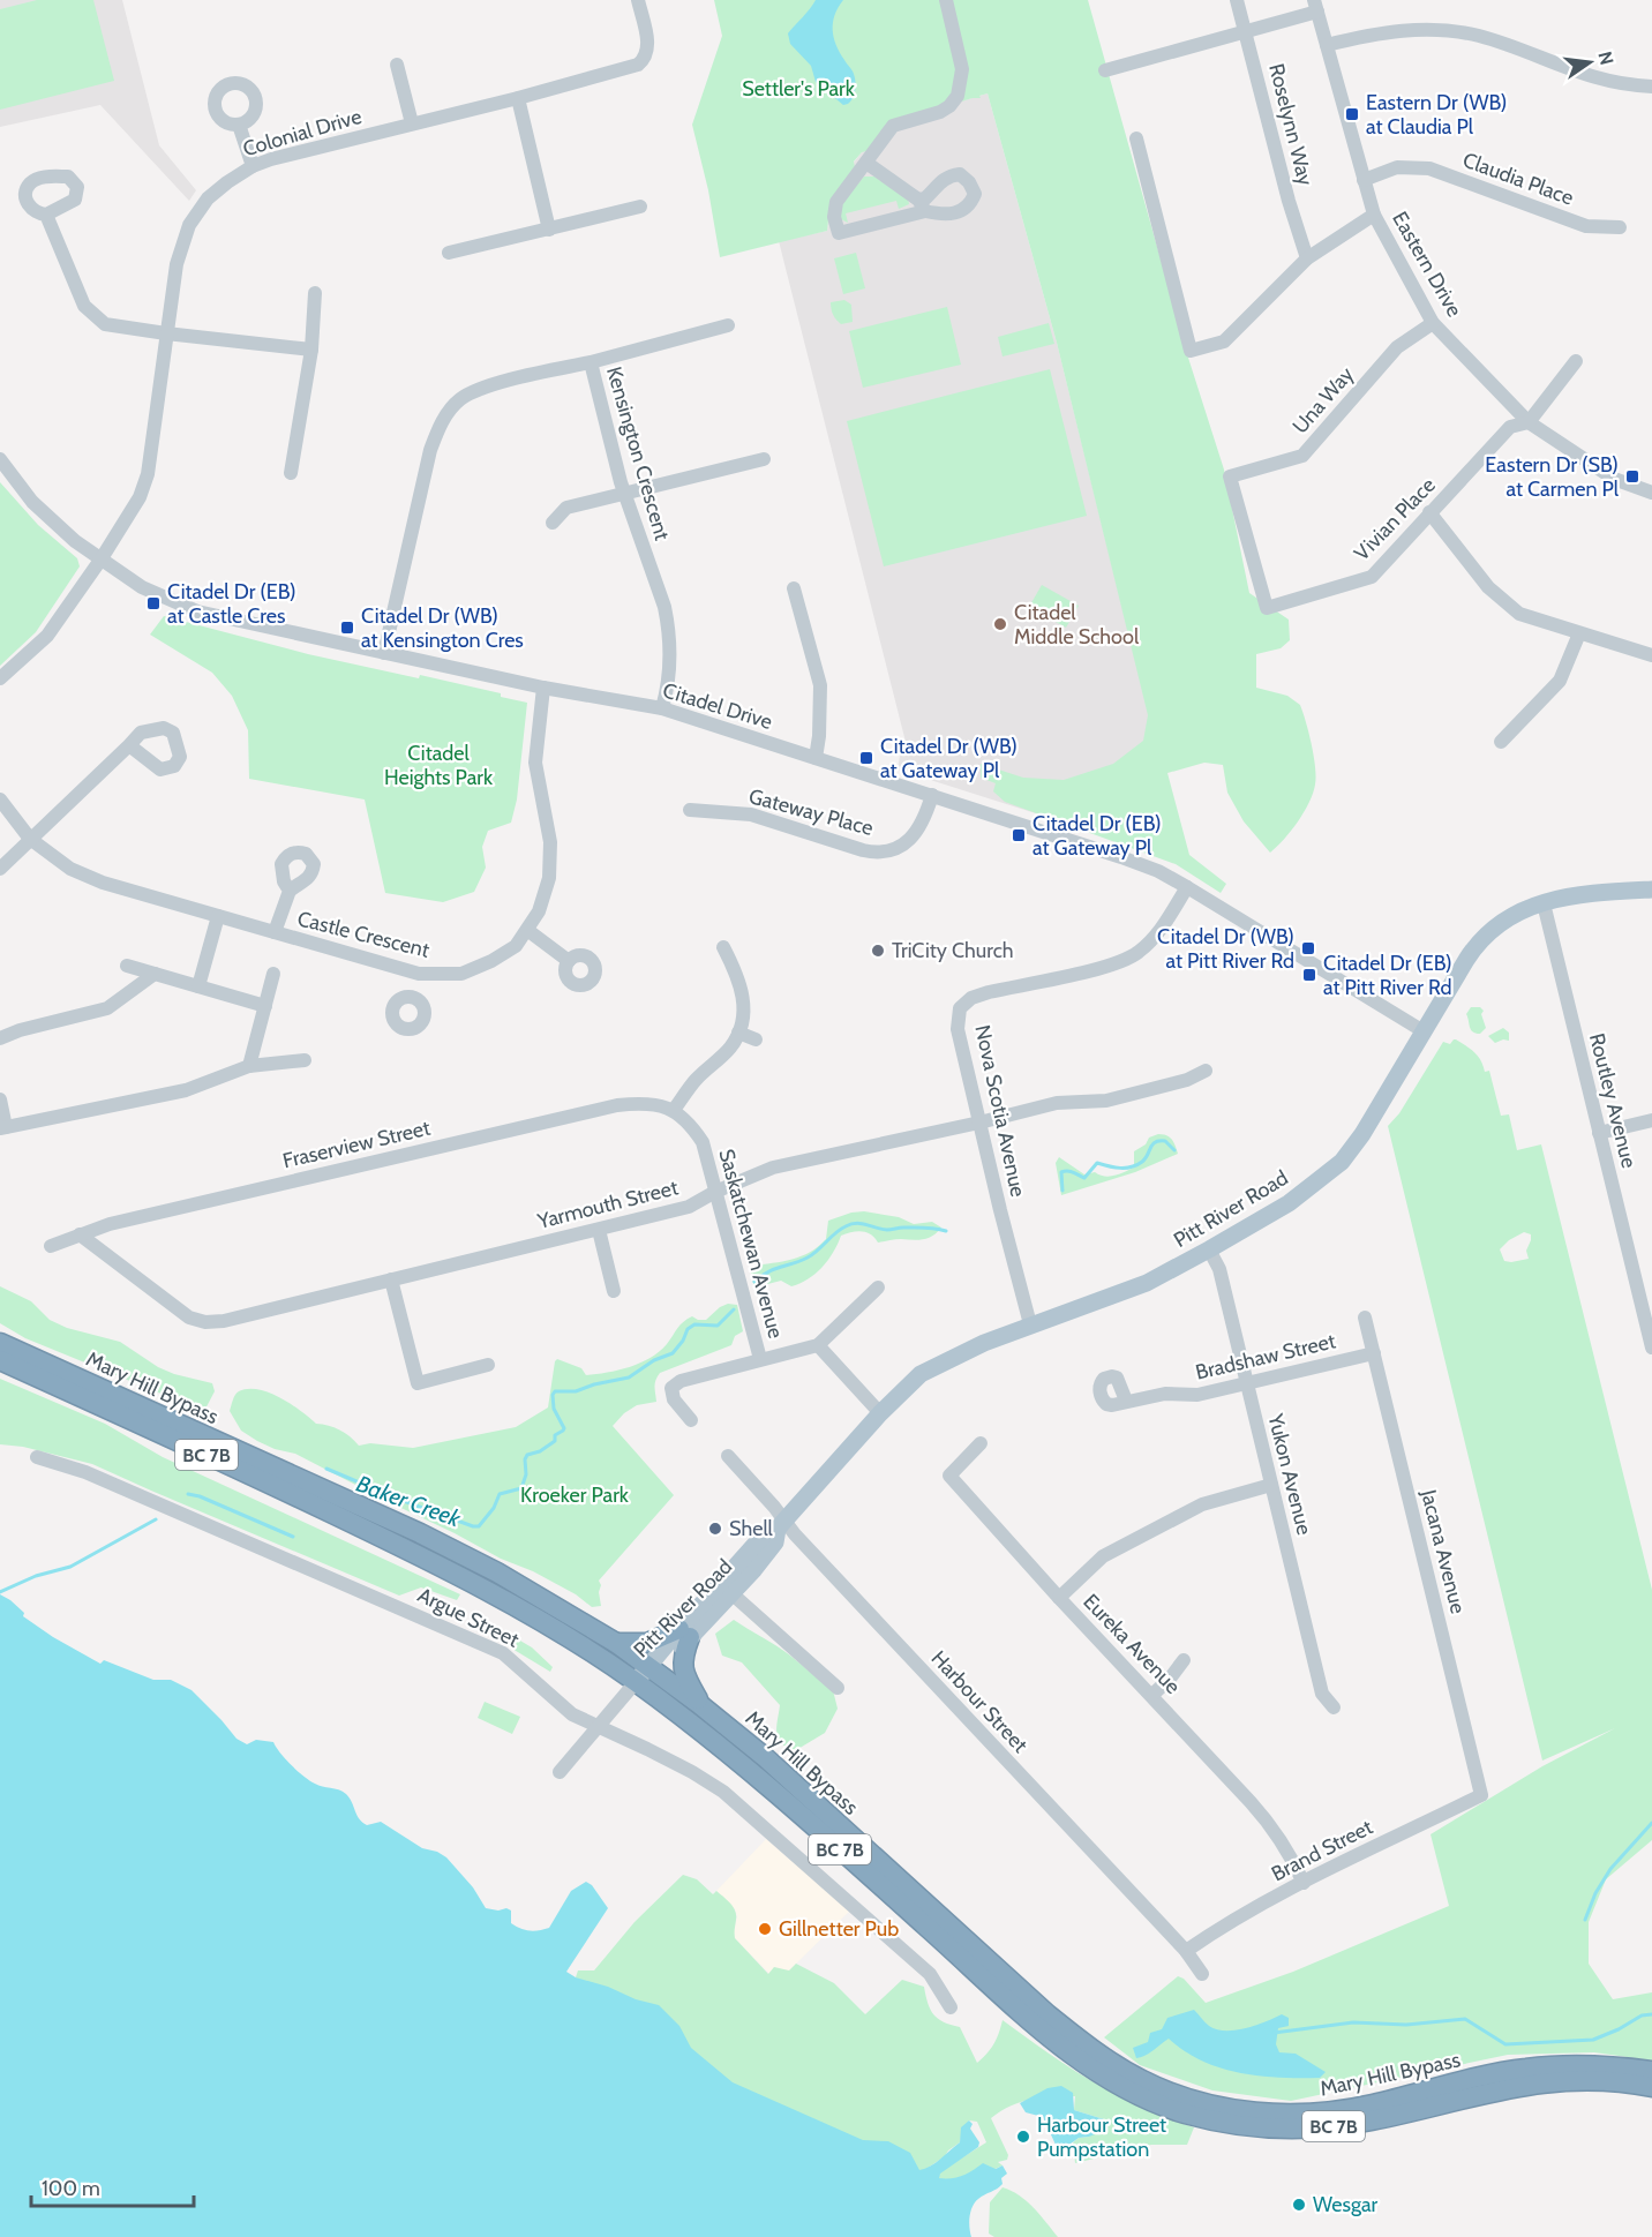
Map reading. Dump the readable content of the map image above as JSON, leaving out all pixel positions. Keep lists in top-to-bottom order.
{
  "streets": {
    "highway": ["Mary Hill Bypass", "BC 7B"],
    "main road": ["Pitt River Road"],
    "street": [
      "Roselynn Way",
      "Colonial Drive",
      "Claudia Place",
      "Eastern Drive",
      "Una Way",
      "Kensington Crescent",
      "Vivian Place",
      "Citadel Drive",
      "Gateway Place",
      "Castle Crescent",
      "Routley Avenue",
      "Nova Scotia Avenue",
      "Fraserview Street",
      "Yarmouth Street",
      "Saskatchewan Avenue",
      "Bradshaw Street",
      "Yukon Avenue",
      "Jacana Avenue",
      "Argue Street",
      "Eureka Avenue",
      "Harbour Street",
      "Brand Street"
    ]
  },
  "crossings": [
    ["Colonial Drive", "Citadel Drive"],
    ["Claudia Place", "Eastern Drive"],
    ["Eastern Drive", "Una Way"],
    ["Eastern Drive", "Vivian Place"],
    ["Una Way", "Vivian Place"],
    ["Kensington Crescent", "Citadel Drive"],
    ["Citadel Drive", "Gateway Place"],
    ["Citadel Drive", "Castle Crescent"],
    ["Citadel Drive", "Nova Scotia Avenue"],
    ["Citadel Drive", "Pitt River Road"],
    ["Routley Avenue", "Pitt River Road"],
    ["Nova Scotia Avenue", "Yarmouth Street"],
    ["Nova Scotia Avenue", "Pitt River Road"],
    ["Fraserview Street", "Yarmouth Street"],
    ["Fraserview Street", "Saskatchewan Avenue"],
    ["Yarmouth Street", "Saskatchewan Avenue"],
    ["Pitt River Road", "Mary Hill Bypass"],
    ["Pitt River Road", "Yukon Avenue"],
    ["Pitt River Road", "Argue Street"],
    ["Pitt River Road", "Harbour Street"],
    ["Bradshaw Street", "Yukon Avenue"],
    ["Bradshaw Street", "Jacana Avenue"],
    ["Jacana Avenue", "Brand Street"],
    ["Eureka Avenue", "Brand Street"],
    ["Harbour Street", "Brand Street"]
  ],
  "water": ["Baker Creek"],
  "parks": ["Settler's Park", "Citadel Heights Park", "Kroeker Park"],
  "places": {
    "transit": [
      "Eastern Dr (WB) at Claudia Pl",
      "Eastern Dr (SB) at Carmen Pl",
      "Citadel Dr (EB) at Castle Cres",
      "Citadel Dr (WB) at Kensington Cres",
      "Citadel Dr (WB) at Gateway Pl",
      "Citadel Dr (EB) at Gateway Pl",
      "Citadel Dr (WB) at Pitt River Rd",
      "Citadel Dr (EB) at Pitt River Rd"
    ],
    "other": [
      "Citadel Middle School",
      "TriCity Church",
      "Shell",
      "Gillnetter Pub",
      "Harbour Street Pumpstation",
      "Wesgar"
    ]
  },
  "scale_bar": "100 m",
  "north": "right"
}
